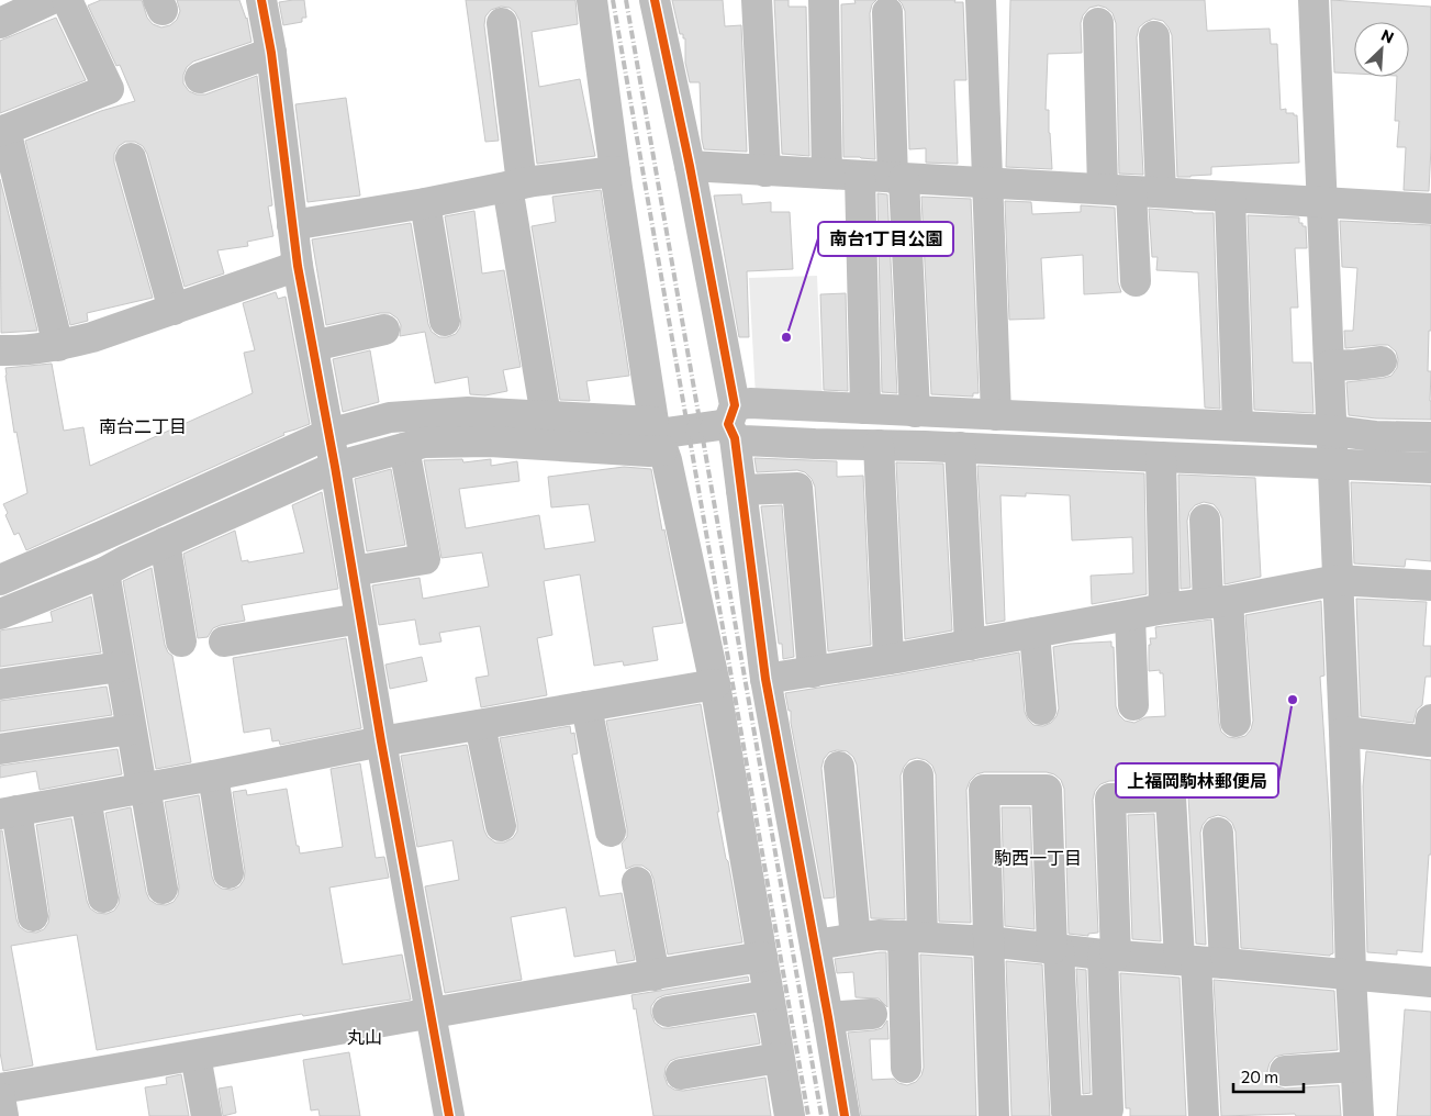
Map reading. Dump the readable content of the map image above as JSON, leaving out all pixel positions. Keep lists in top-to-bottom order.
{
  "districts": ["南台二丁目", "駒西一丁目", "丸山"],
  "places": ["南台1丁目公園", "上福岡駒林郵便局"],
  "scale_bar": "20 m",
  "north": "top right"
}
